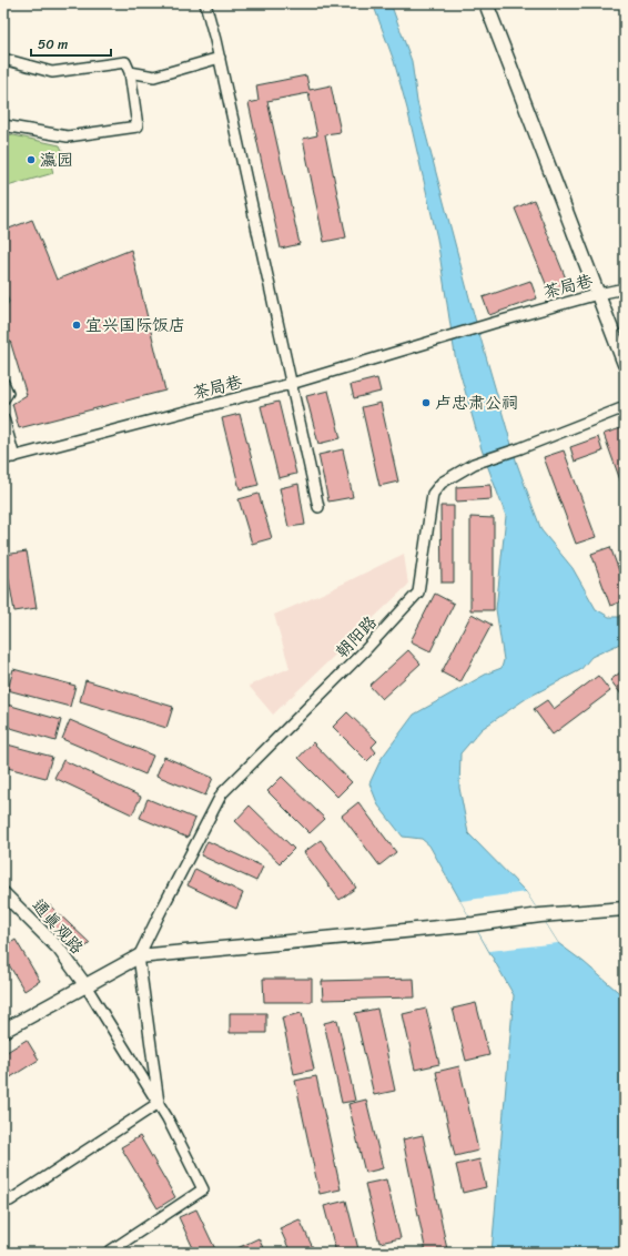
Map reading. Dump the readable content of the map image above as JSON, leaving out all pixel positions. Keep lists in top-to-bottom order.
{
  "streets": {
    "street": ["茶局巷", "朝阳路", "通真观路"]
  },
  "places": ["瀛园", "宜兴国际饭店", "卢忠肃公祠"],
  "scale_bar": "50 m"
}
